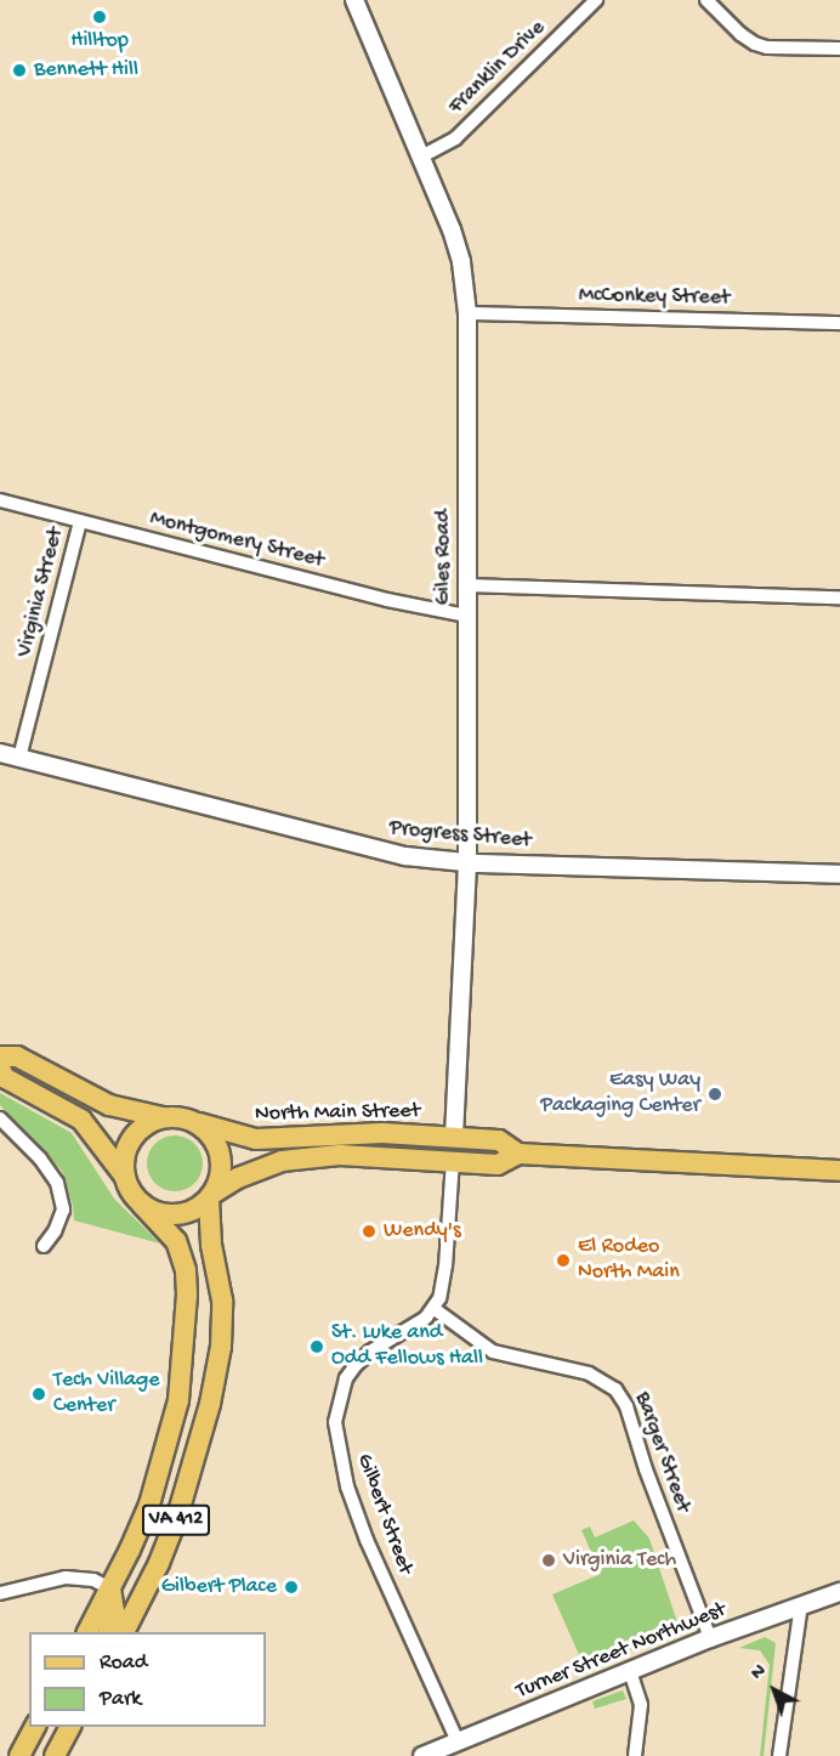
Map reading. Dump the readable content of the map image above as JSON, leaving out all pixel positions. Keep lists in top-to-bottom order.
{
  "streets": {
    "main road": ["North Main Street", "VA 412"],
    "street": [
      "Franklin Drive",
      "McConkey Street",
      "Montgomery Street",
      "Giles Road",
      "Virginia Street",
      "Progress Street",
      "Barger Street",
      "Gilbert Street",
      "Turner Street Northwest"
    ]
  },
  "crossings": [
    ["Franklin Drive", "Giles Road"],
    ["McConkey Street", "Giles Road"],
    ["Montgomery Street", "Giles Road"],
    ["Montgomery Street", "Virginia Street"],
    ["Giles Road", "Progress Street"],
    ["Giles Road", "North Main Street"],
    ["Virginia Street", "Progress Street"],
    ["North Main Street", "VA 412"],
    ["Barger Street", "Gilbert Street"],
    ["Barger Street", "Turner Street Northwest"],
    ["Gilbert Street", "Turner Street Northwest"]
  ],
  "places": [
    "Hilltop",
    "Bennett Hill",
    "Easy Way Packaging Center",
    "Wendy's",
    "El Rodeo North Main",
    "St. Luke and Odd Fellows Hall",
    "Tech Village Center",
    "Virginia Tech",
    "Gilbert Place"
  ],
  "legend": ["Road", "Park"],
  "north": "top left"
}
